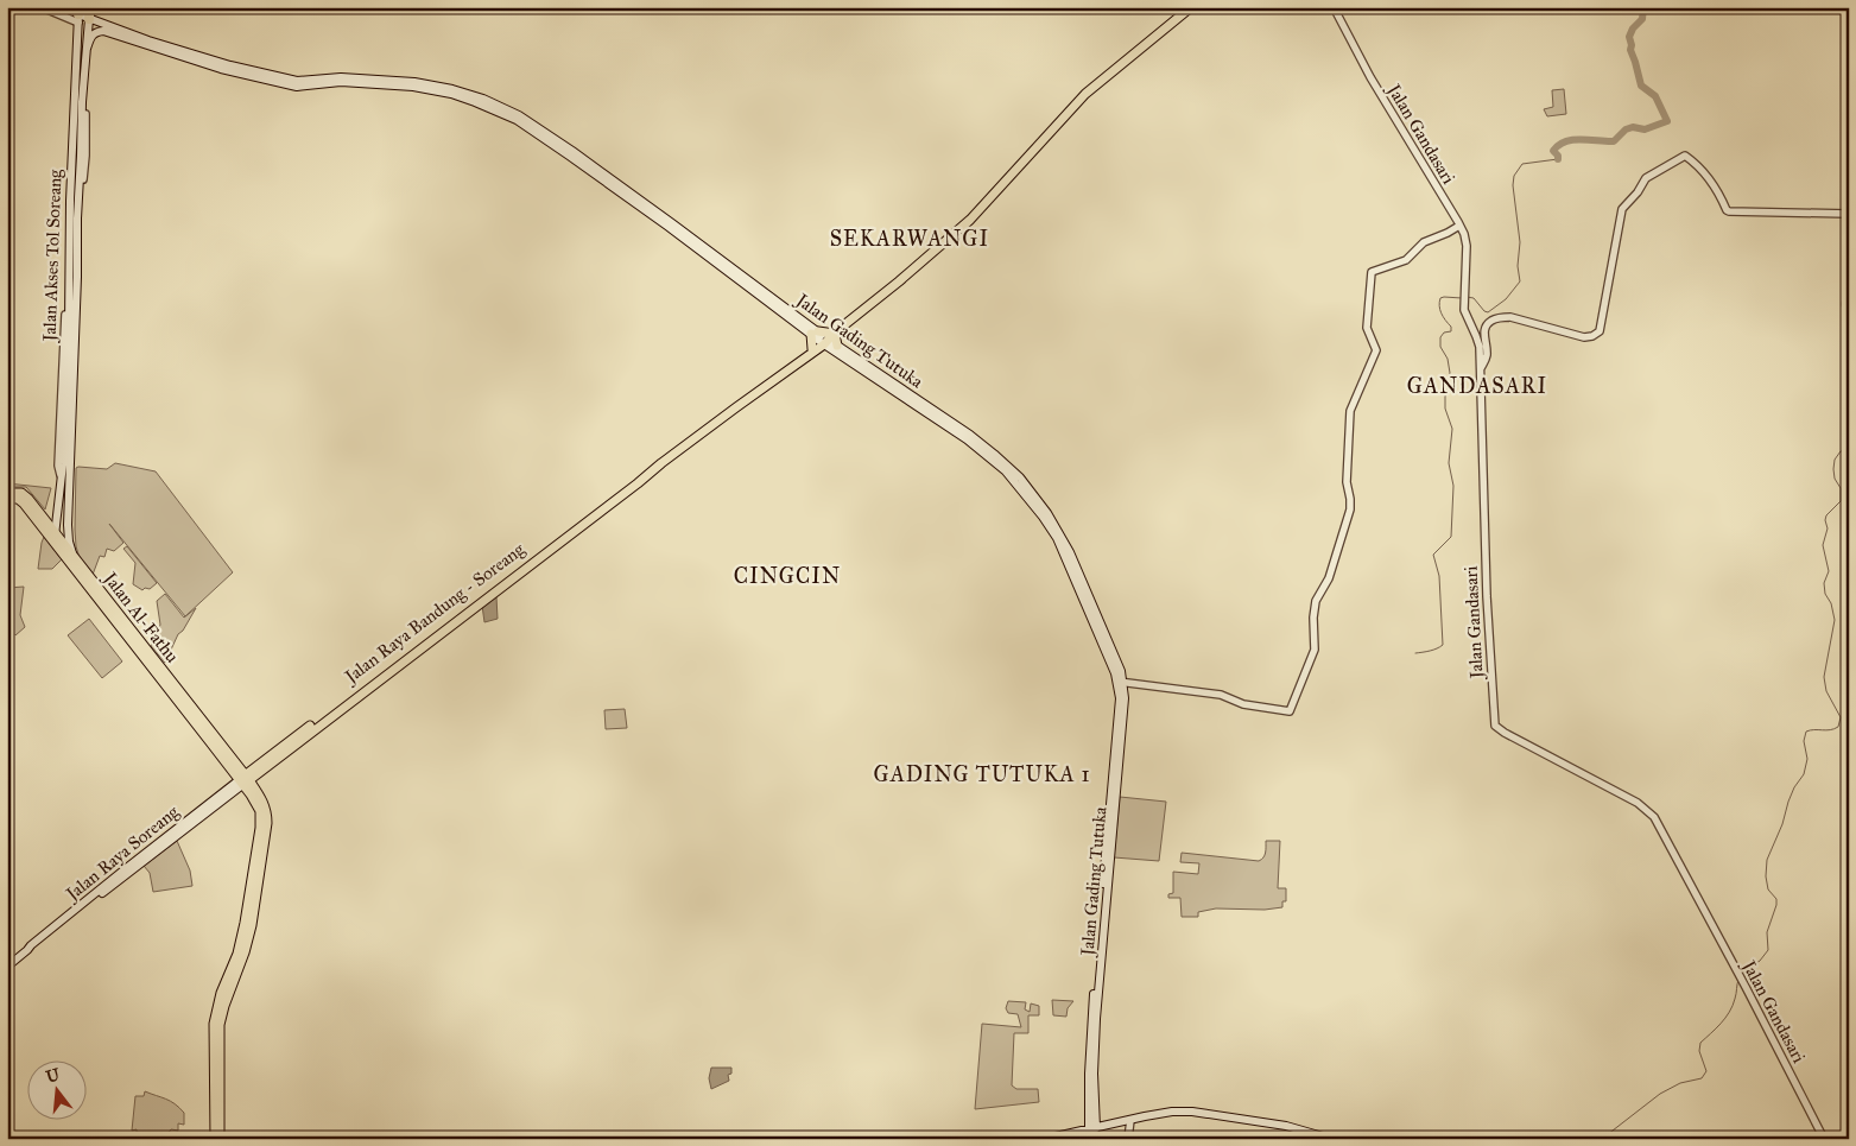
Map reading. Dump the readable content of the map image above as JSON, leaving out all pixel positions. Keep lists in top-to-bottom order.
{
  "streets": {
    "main road": [
      "Jalan Akses Tol Soreang",
      "Jalan Gading Tutuka",
      "Jalan Raya Bandung - Soreang",
      "Jalan Al-Fathu",
      "Jalan Raya Soreang"
    ],
    "street": ["Jalan Gandasari"]
  },
  "crossings": [
    ["Jalan Akses Tol Soreang", "Jalan Gading Tutuka"],
    ["Jalan Akses Tol Soreang", "Jalan Al-Fathu"],
    ["Jalan Gading Tutuka", "Jalan Raya Bandung - Soreang"],
    ["Jalan Raya Bandung - Soreang", "Jalan Al-Fathu"],
    ["Jalan Raya Bandung - Soreang", "Jalan Raya Soreang"],
    ["Jalan Al-Fathu", "Jalan Raya Soreang"]
  ],
  "districts": [
    "SEKARWANGI",
    "GANDASARI",
    "CINGCIN",
    "GADING TUTUKA 1"
  ],
  "north": "top"
}
